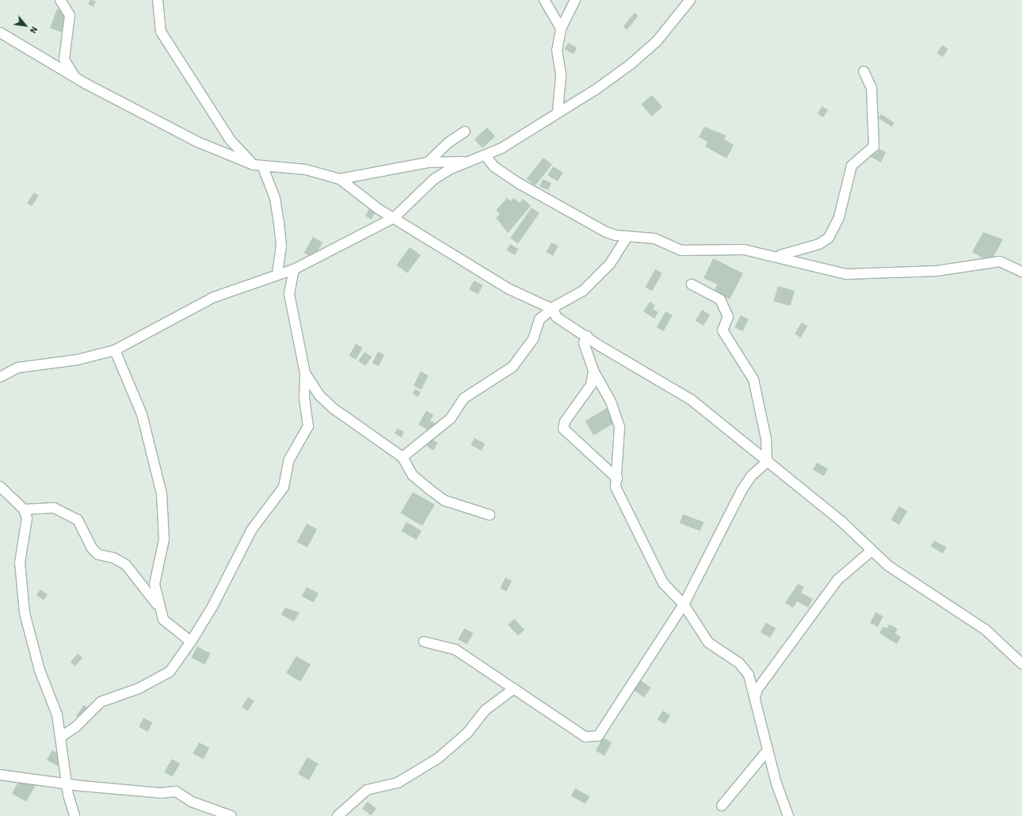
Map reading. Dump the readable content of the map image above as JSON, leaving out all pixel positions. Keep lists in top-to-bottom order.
{
  "north": "bottom right"
}
